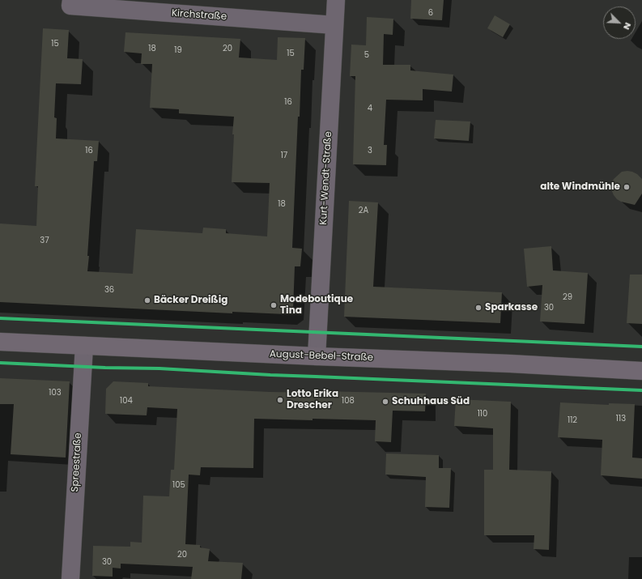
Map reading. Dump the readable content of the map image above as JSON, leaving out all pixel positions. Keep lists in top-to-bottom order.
{
  "streets": {
    "main road": ["August-Bebel-Straße"],
    "street": ["Kirchstraße", "Kurt-Wendt-Straße", "Spreestraße"]
  },
  "crossings": [
    ["Kirchstraße", "Kurt-Wendt-Straße"],
    ["Kurt-Wendt-Straße", "August-Bebel-Straße"],
    ["August-Bebel-Straße", "Spreestraße"]
  ],
  "places": [
    "alte Windmühle",
    "Bäcker Dreißig",
    "Modeboutique Tina",
    "Sparkasse",
    "Lotto Erika Drescher",
    "Schuhhaus Süd"
  ],
  "house_numbers": [
    "6",
    "15",
    "18",
    "20",
    "19",
    "15",
    "5",
    "16",
    "4",
    "16",
    "3",
    "17",
    "18",
    "2A",
    "37",
    "36",
    "29",
    "30",
    "103",
    "104",
    "108",
    "110",
    "113",
    "112",
    "105",
    "20",
    "30"
  ],
  "north": "bottom right"
}
